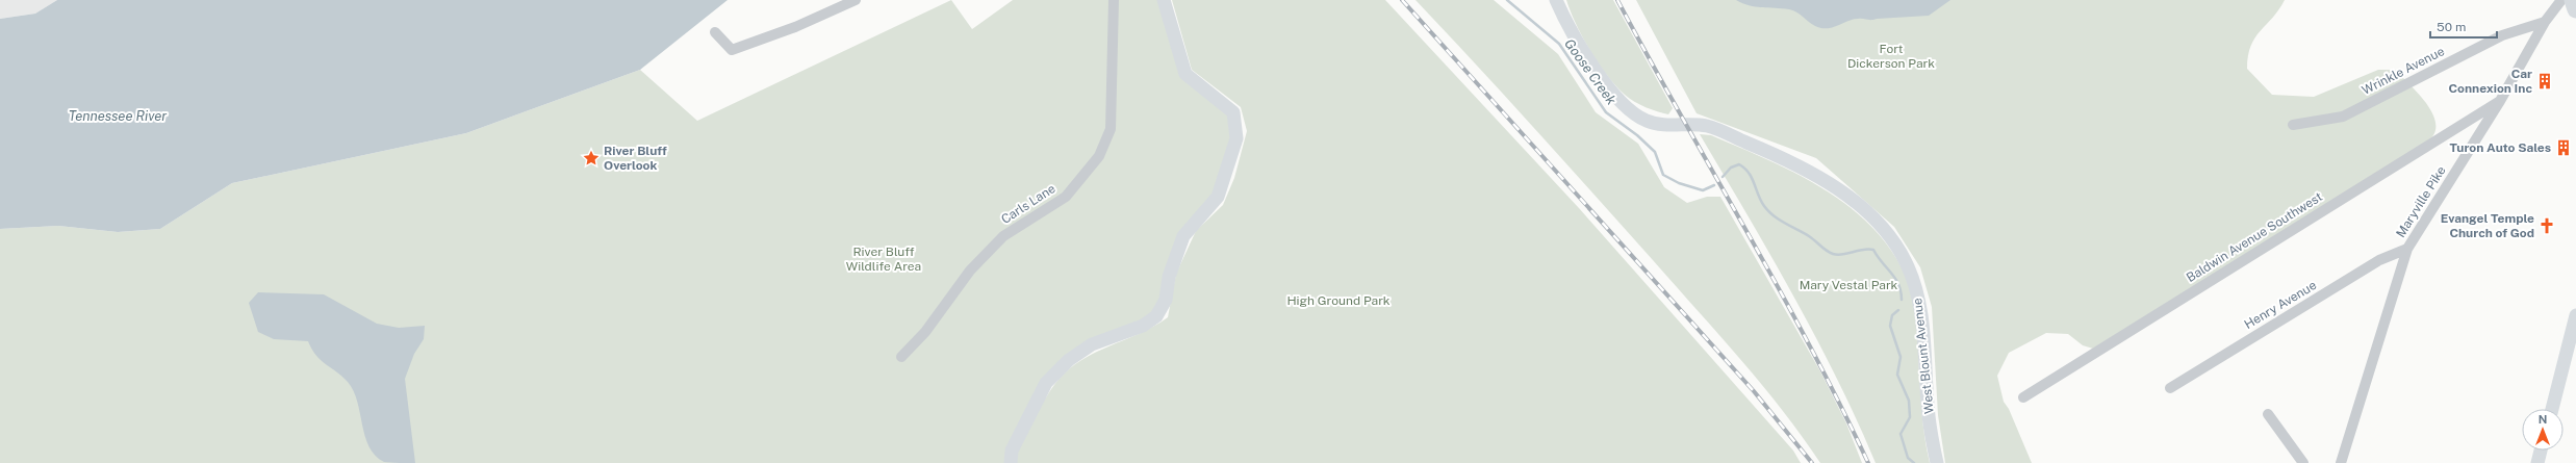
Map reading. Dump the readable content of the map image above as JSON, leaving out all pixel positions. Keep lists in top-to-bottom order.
{
  "streets": {
    "street": [
      "Wrinkle Avenue",
      "Maryville Pike",
      "Carls Lane",
      "Baldwin Avenue Southwest",
      "Henry Avenue",
      "West Blount Avenue"
    ]
  },
  "crossings": [
    ["Wrinkle Avenue", "Maryville Pike"],
    ["Maryville Pike", "Baldwin Avenue Southwest"],
    ["Maryville Pike", "Henry Avenue"]
  ],
  "water": ["Goose Creek", "Tennessee River"],
  "parks": [
    "Fort Dickerson Park",
    "River Bluff Wildlife Area",
    "Mary Vestal Park",
    "High Ground Park"
  ],
  "places": {
    "building": ["Car Connexion Inc", "Turon Auto Sales"],
    "place": ["River Bluff Overlook"],
    "church": ["Evangel Temple Church of God"]
  },
  "scale_bar": "50 m",
  "north": "top"
}
